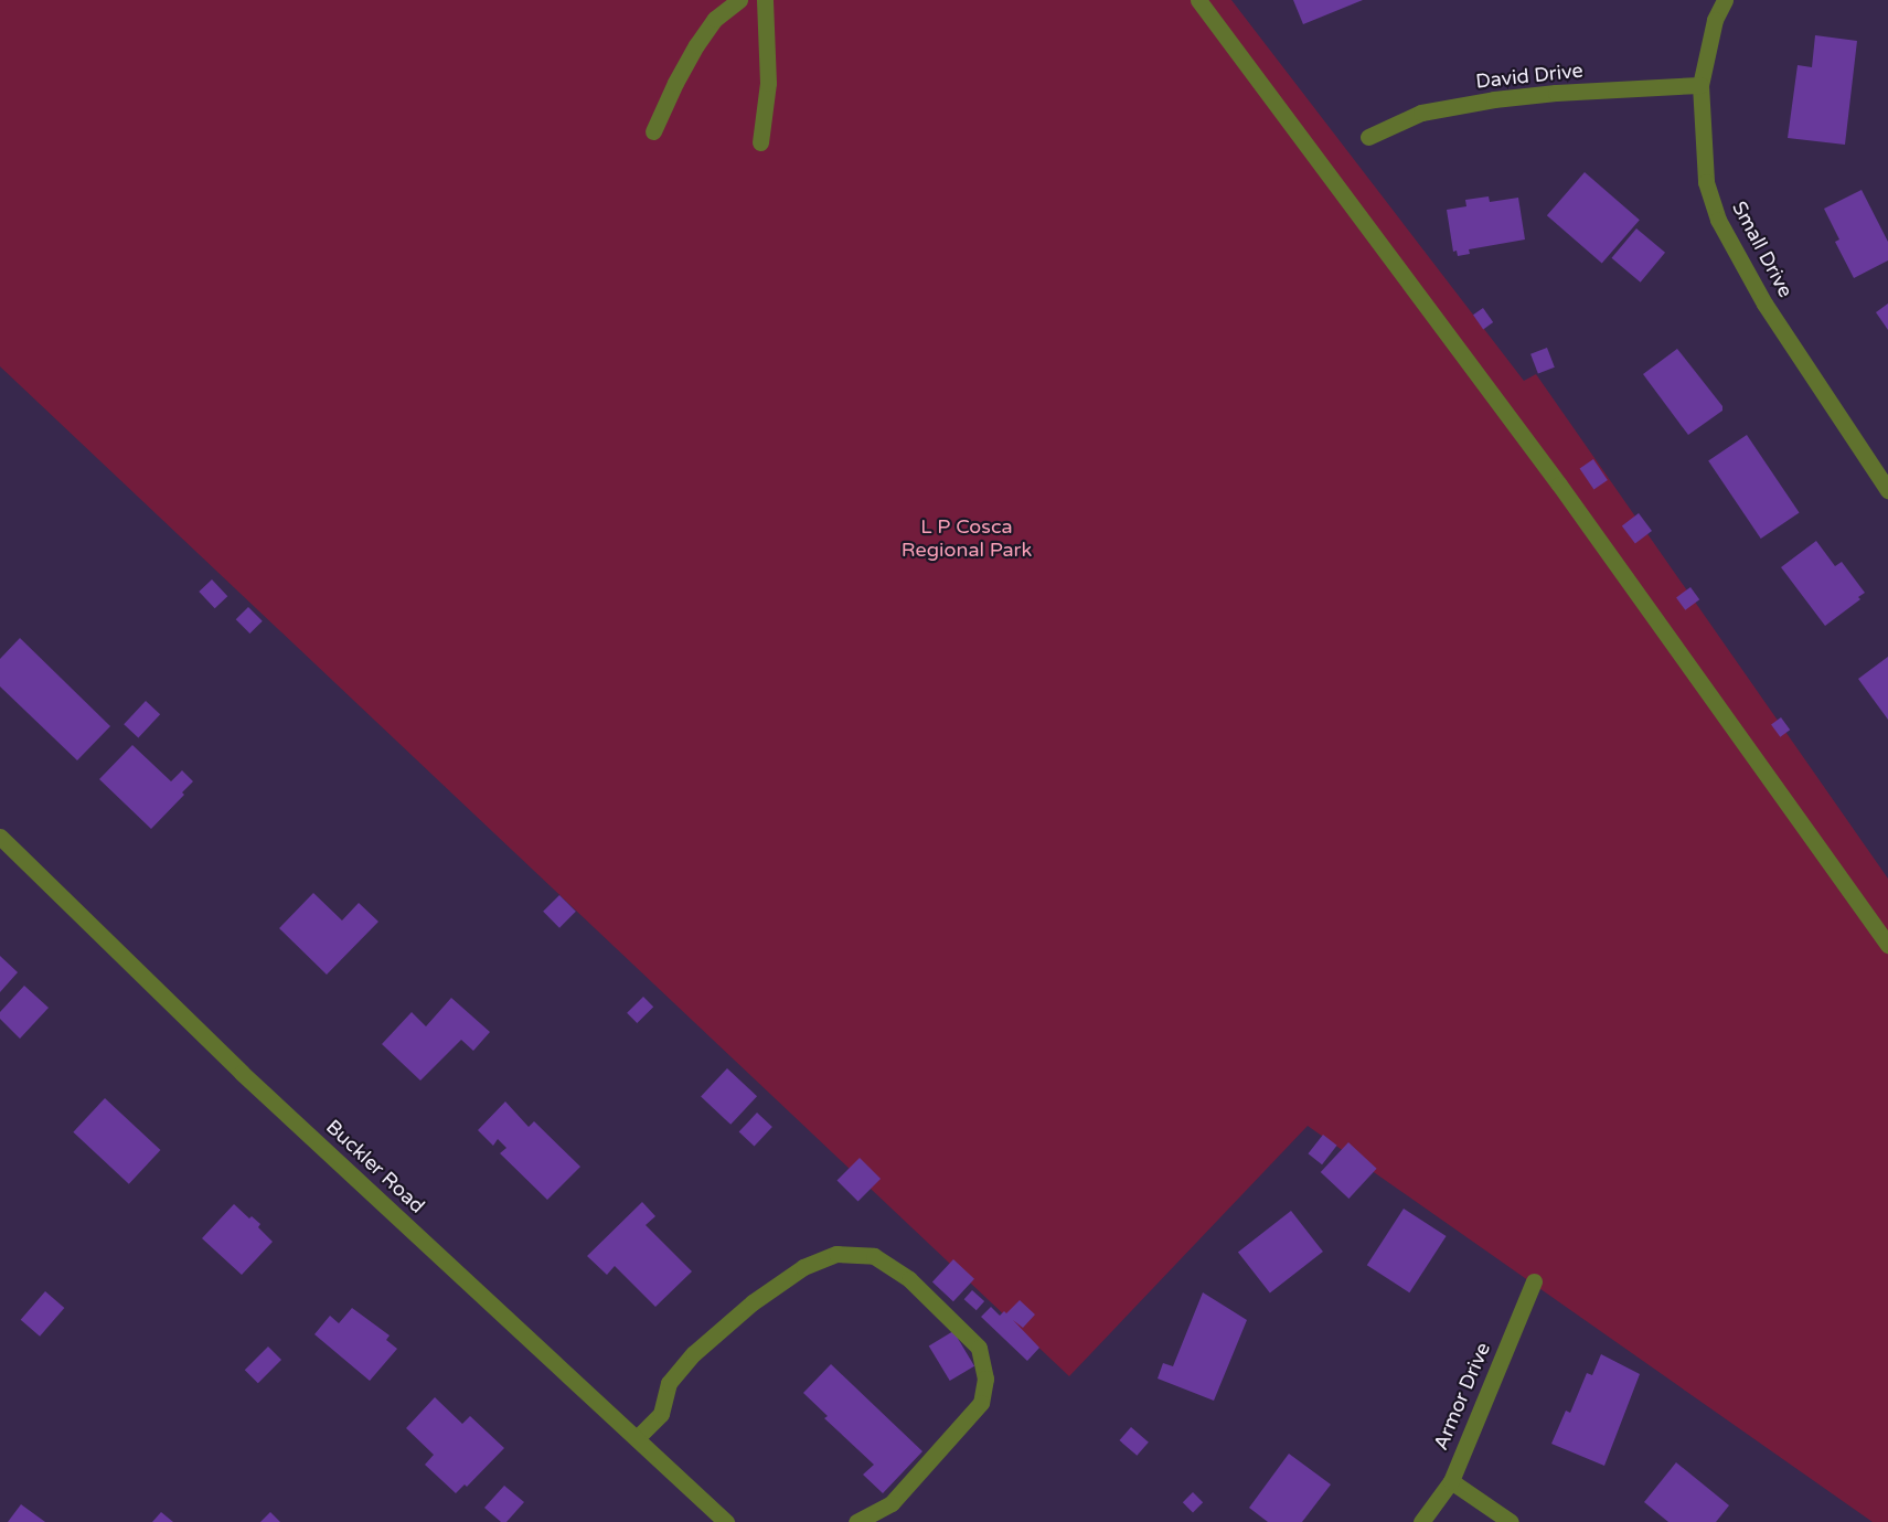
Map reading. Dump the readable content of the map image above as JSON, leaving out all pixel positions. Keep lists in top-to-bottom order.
{
  "streets": {
    "street": [
      "David Drive",
      "Small Drive",
      "Buckler Road",
      "Armor Drive"
    ]
  },
  "crossings": [
    ["David Drive", "Small Drive"]
  ],
  "parks": ["L P Cosca Regional Park"]
}
